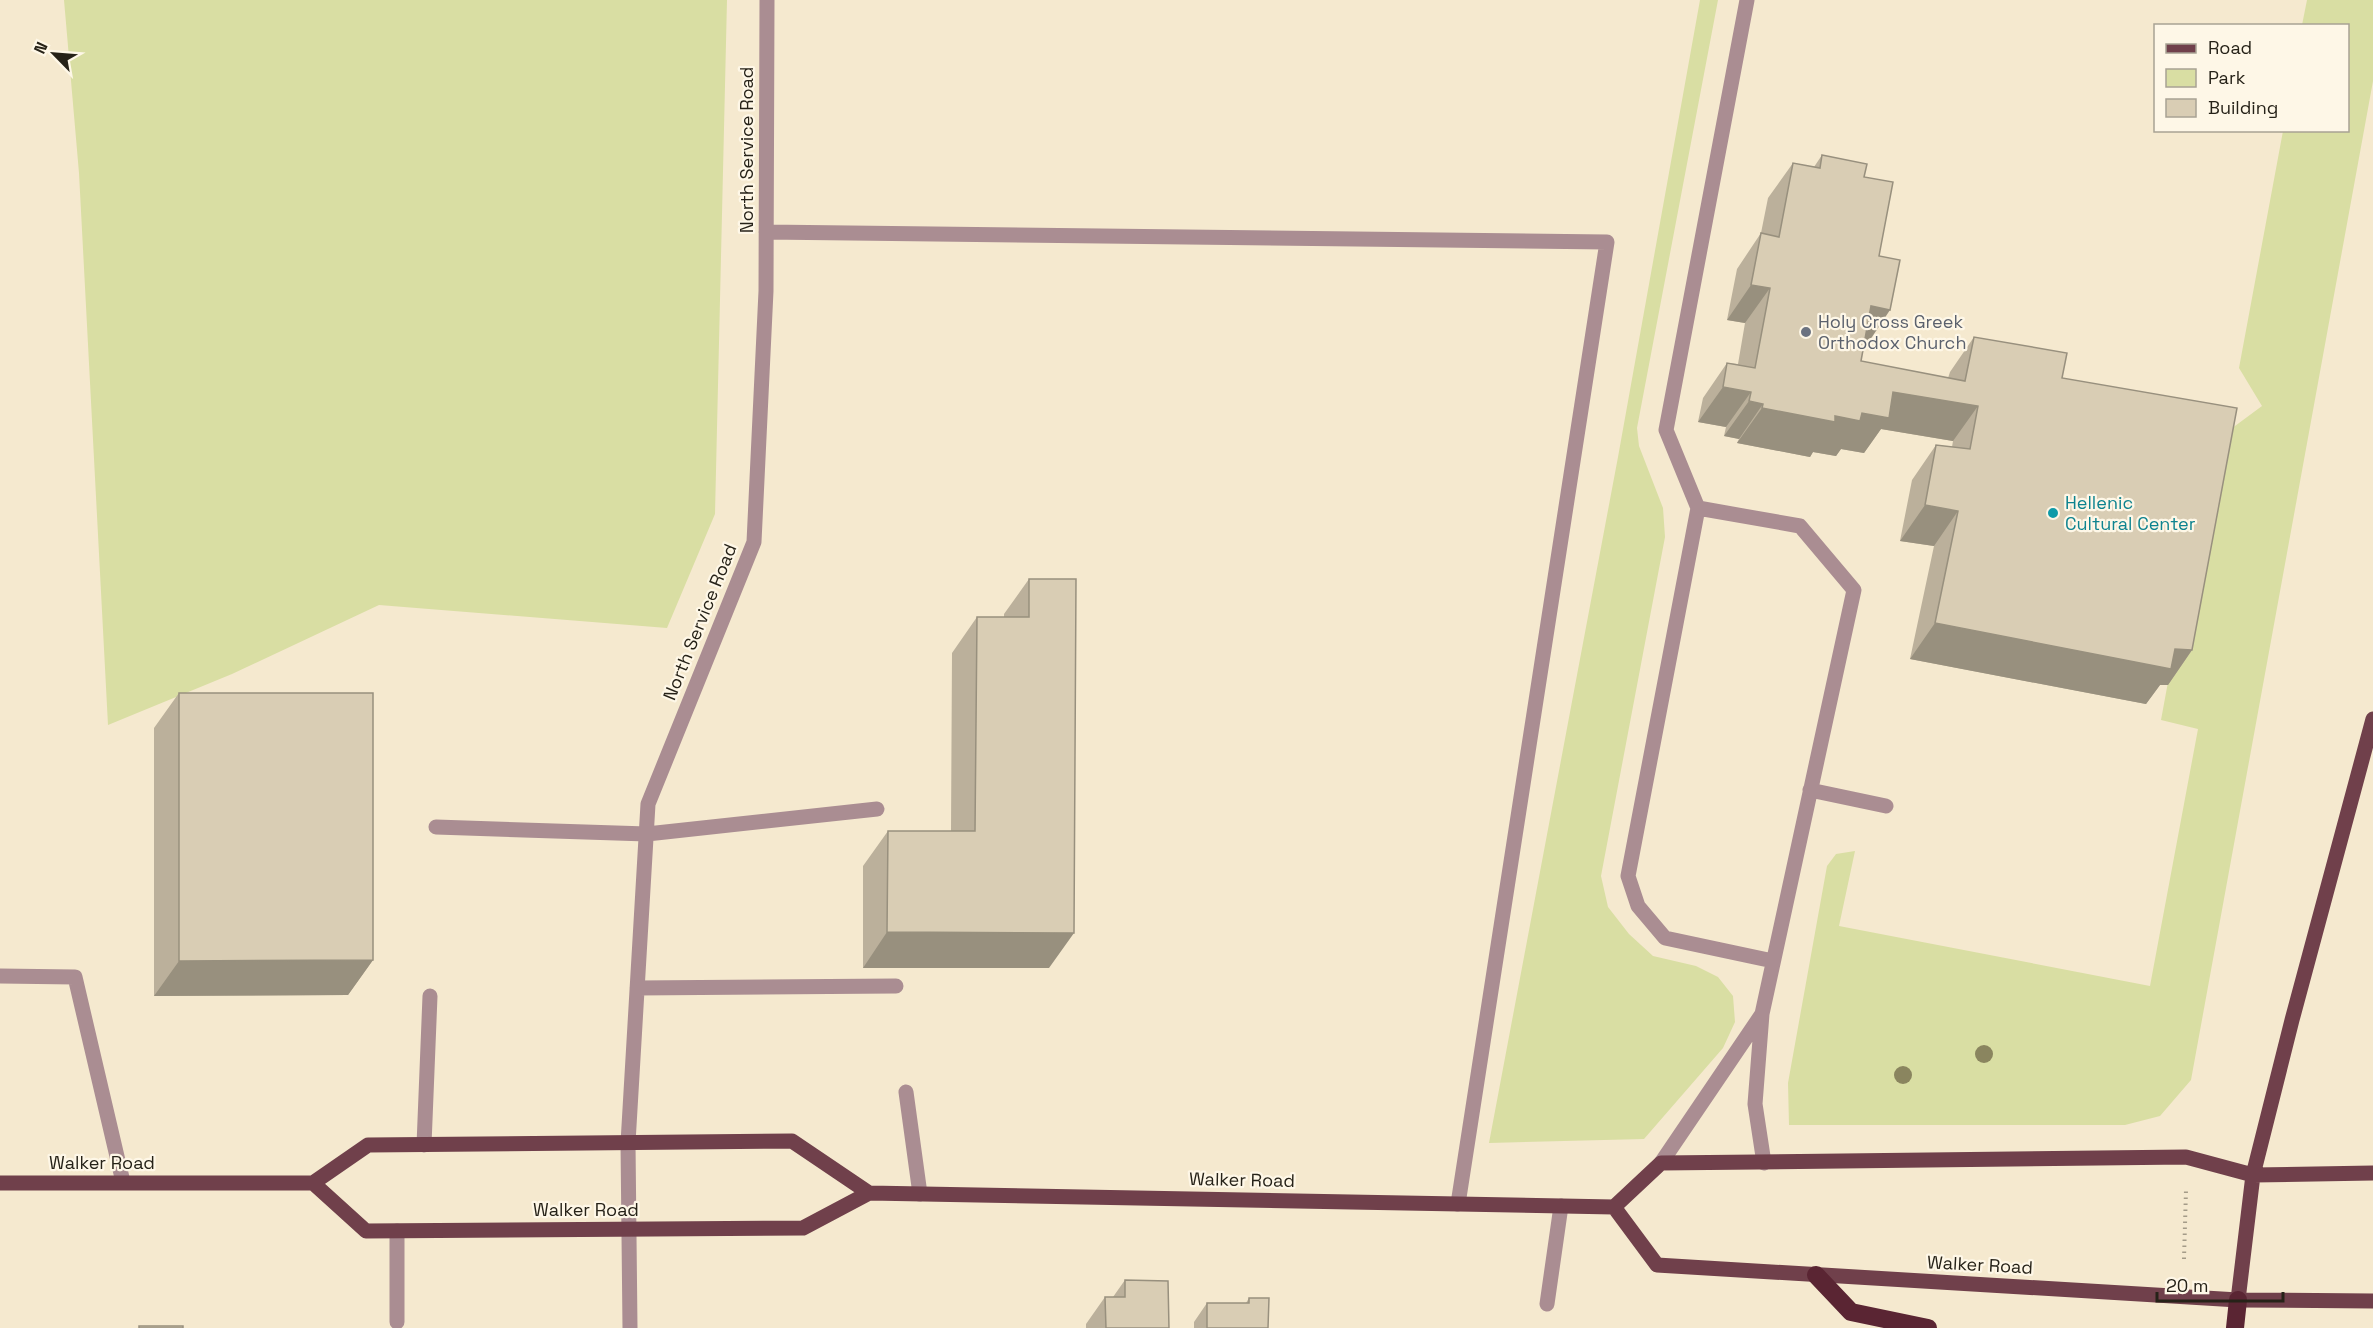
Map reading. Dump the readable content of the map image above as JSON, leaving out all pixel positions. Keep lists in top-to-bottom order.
{
  "streets": {
    "main road": ["Walker Road"],
    "street": ["North Service Road"]
  },
  "crossings": [
    ["North Service Road", "Walker Road"]
  ],
  "places": ["Holy Cross Greek Orthodox Church", "Hellenic Cultural Center"],
  "legend": ["Road", "Park", "Building"],
  "scale_bar": "20 m",
  "north": "top left"
}
